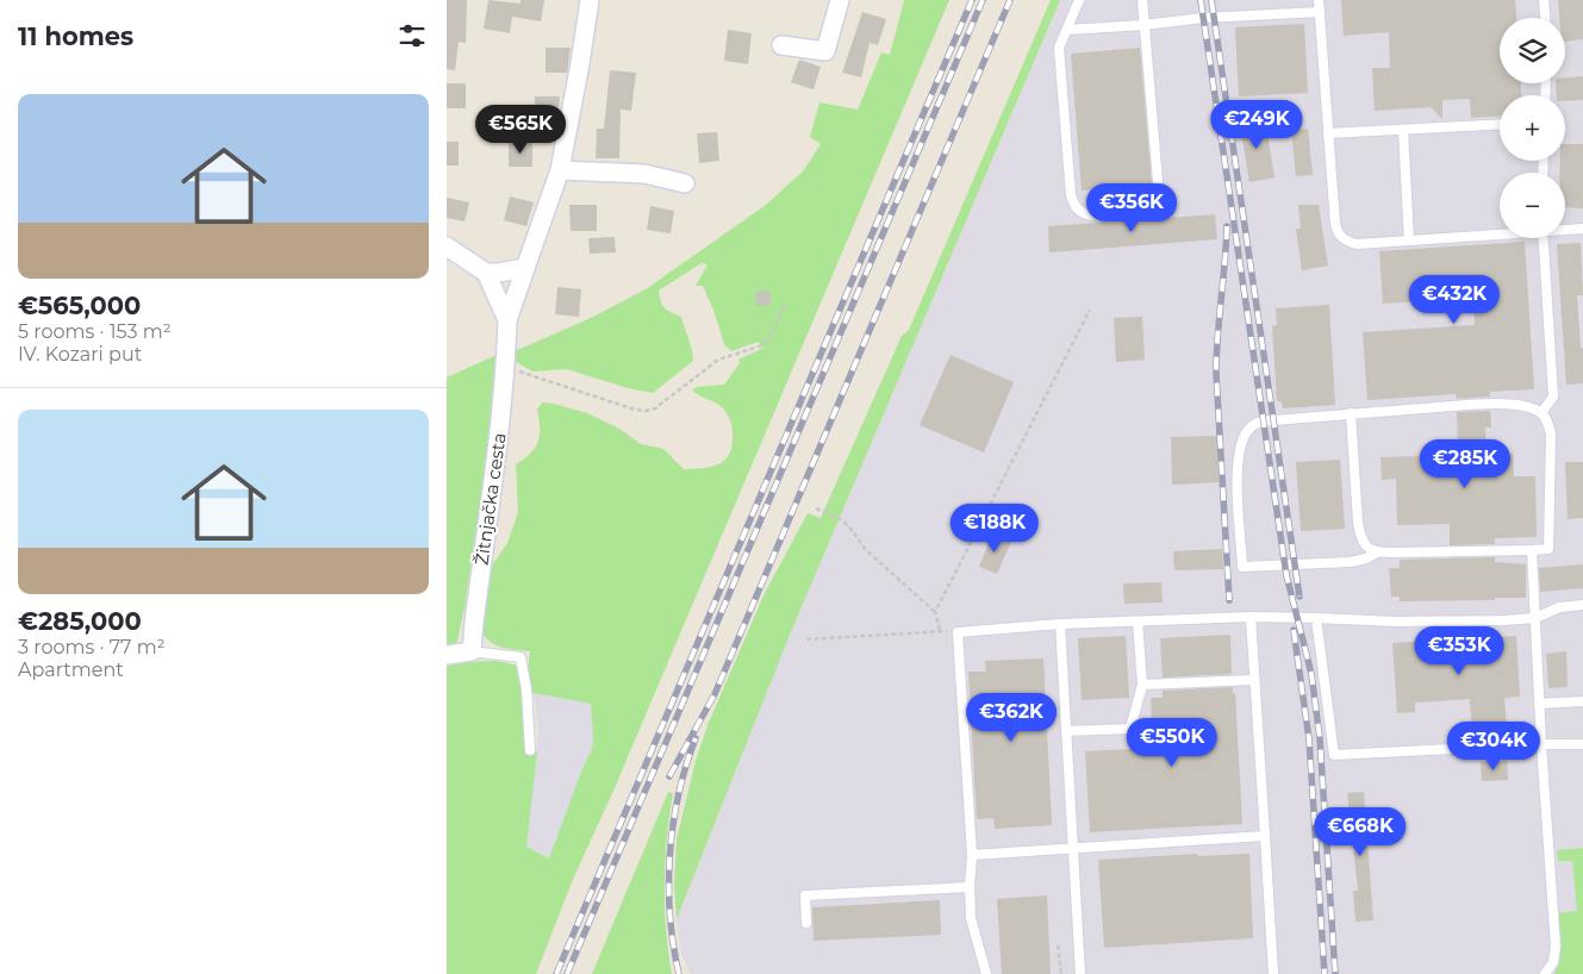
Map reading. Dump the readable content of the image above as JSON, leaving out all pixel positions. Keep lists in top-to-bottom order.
{
  "streets": {
    "street": ["Žitnjačka cesta"]
  },
  "page": {
    "heading": "11 homes",
    "map_buttons": ["+", "−"],
    "list": [
      {
        "name": "€565,000",
        "note": "5 rooms · 153 m² · IV. Kozari put"
      },
      {
        "name": "€285,000",
        "note": "3 rooms · 77 m² · Apartment"
      }
    ],
    "price": [
      "€249K",
      "€565K",
      "€356K",
      "€432K",
      "€285K",
      "€188K",
      "€353K",
      "€362K",
      "€550K",
      "€304K",
      "€668K"
    ]
  }
}
